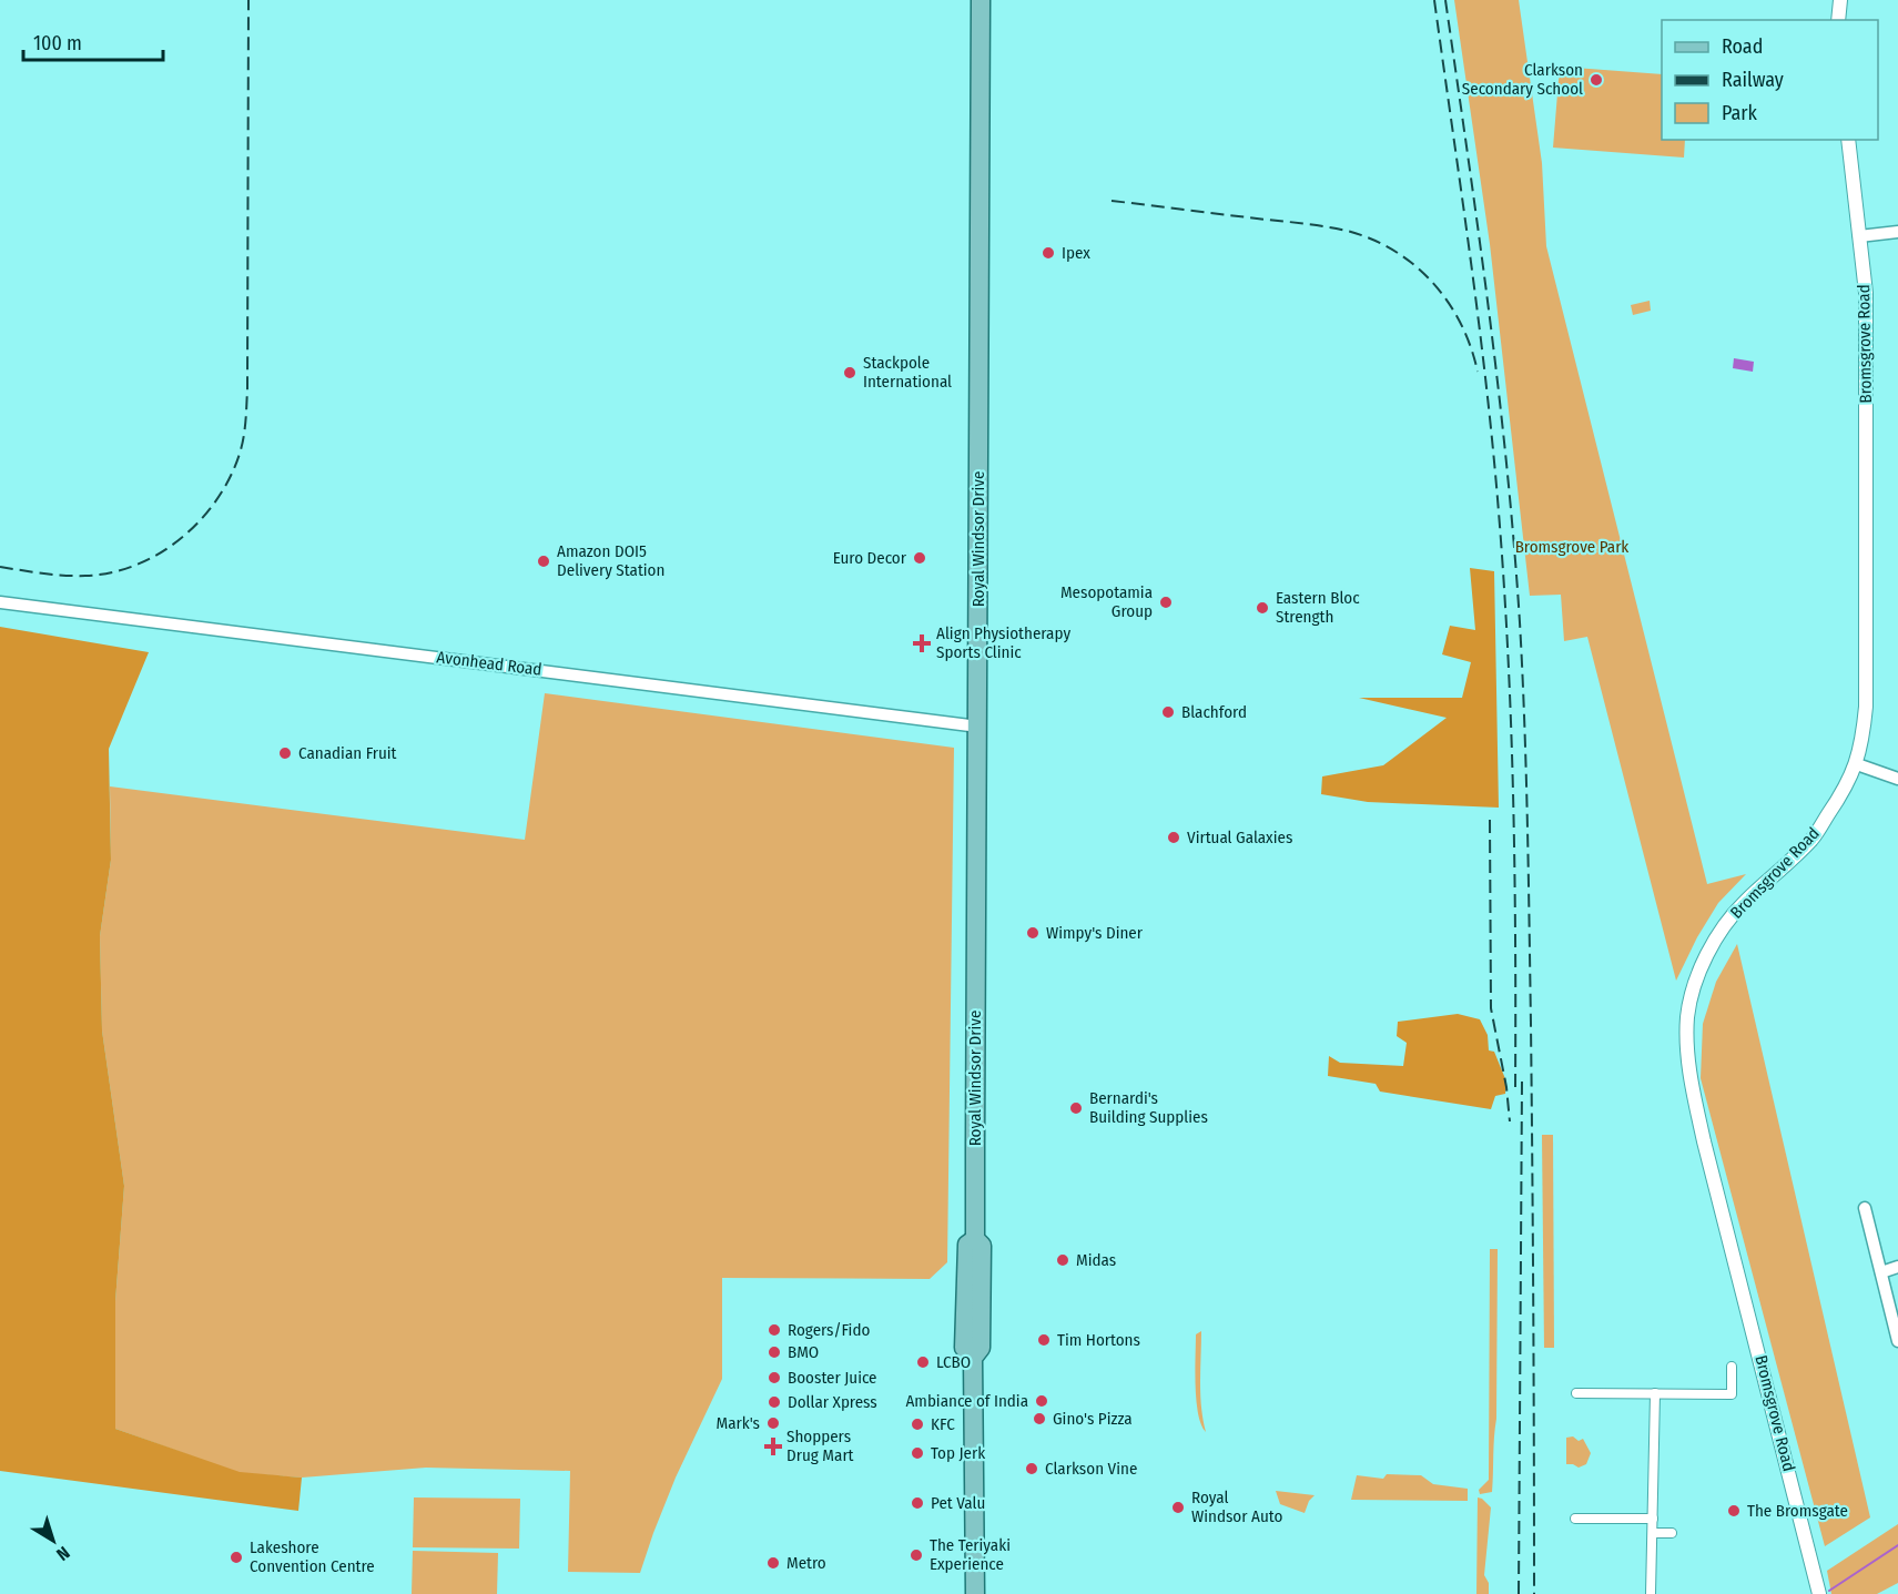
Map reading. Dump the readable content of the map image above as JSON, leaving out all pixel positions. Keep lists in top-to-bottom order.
{
  "streets": {
    "main road": ["Royal Windsor Drive"],
    "street": ["Bromsgrove Road", "Avonhead Road"]
  },
  "crossings": [
    ["Royal Windsor Drive", "Avonhead Road"]
  ],
  "parks": ["Bromsgrove Park"],
  "places": {
    "other": [
      "Clarkson Secondary School",
      "Ipex",
      "Stackpole International",
      "Euro Decor",
      "Amazon DOI5 Delivery Station",
      "Mesopotamia Group",
      "Eastern Bloc Strength",
      "Blachford",
      "Canadian Fruit",
      "Virtual Galaxies",
      "Wimpy's Diner",
      "Bernardi's Building Supplies",
      "Midas",
      "Rogers/Fido",
      "Tim Hortons",
      "BMO",
      "LCBO",
      "Booster Juice",
      "Ambiance of India",
      "Dollar Xpress",
      "Gino's Pizza",
      "Mark's",
      "KFC",
      "Top Jerk",
      "Clarkson Vine",
      "Pet Valu",
      "Royal Windsor Auto",
      "The Bromsgate",
      "The Teriyaki Experience",
      "Lakeshore Convention Centre",
      "Metro"
    ],
    "health": ["Align Physiotherapy Sports Clinic", "Shoppers Drug Mart"]
  },
  "legend": ["Road", "Railway", "Park"],
  "scale_bar": "100 m",
  "north": "bottom right"
}
